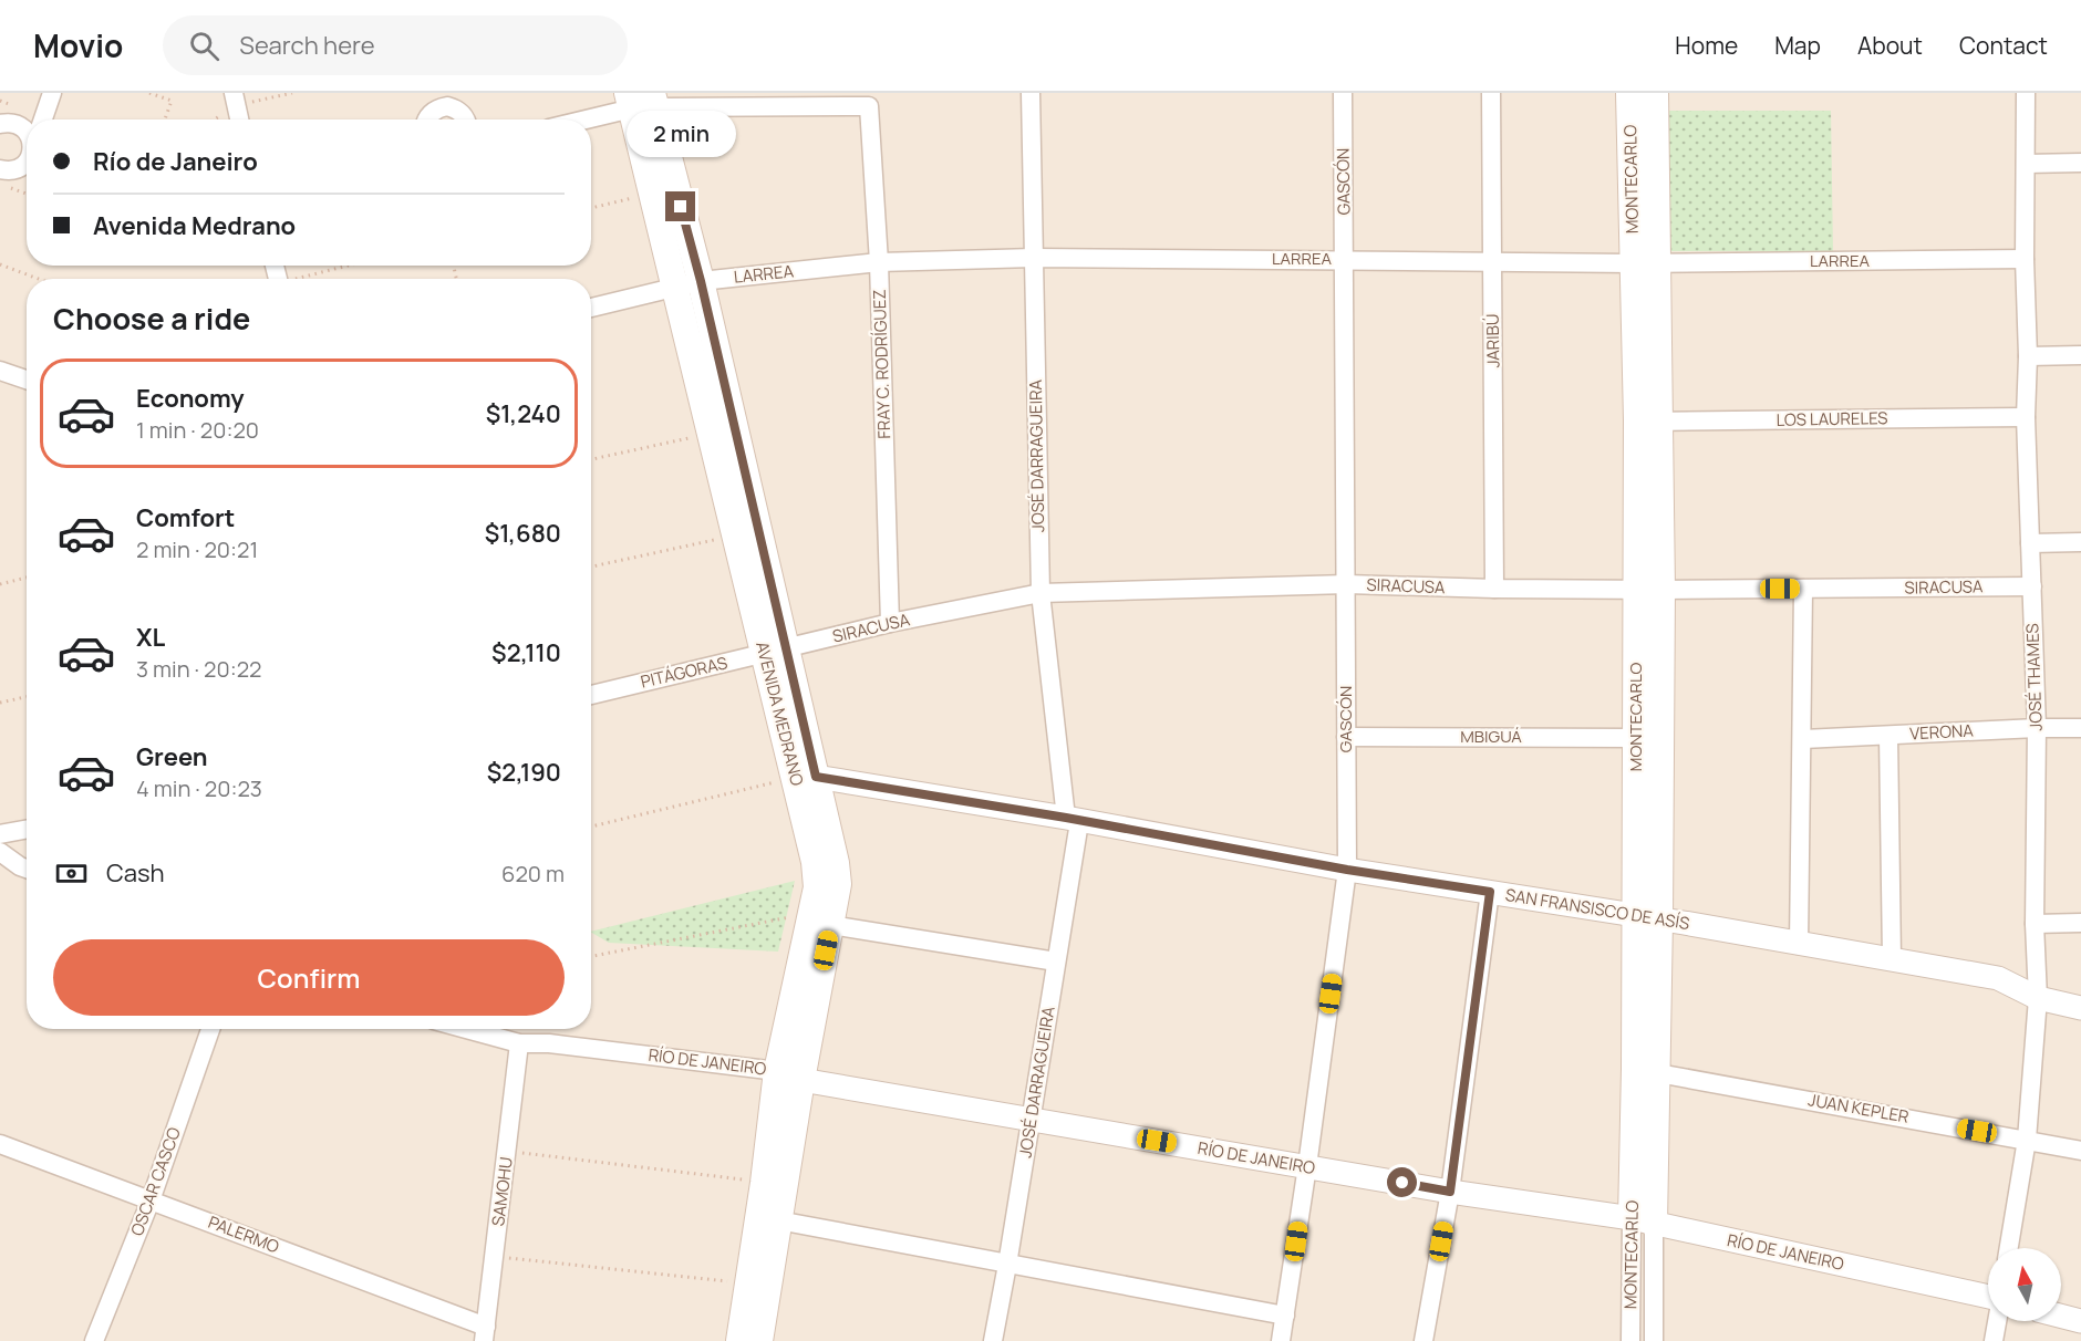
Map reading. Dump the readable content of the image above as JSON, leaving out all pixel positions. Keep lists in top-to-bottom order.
{
  "streets": {
    "main road": ["MONTECARLO", "AVENIDA MEDRANO"],
    "street": [
      "GASCÓN",
      "LARREA",
      "JARIBÚ",
      "FRAY C. RODRÍGUEZ",
      "LOS LAURELES",
      "JOSÉ DARRAGUEIRA",
      "SIRACUSA",
      "PITÁGORAS",
      "JOSÉ THAMES",
      "VERONA",
      "MBIGUÁ",
      "SAN FRANSISCO DE ASÍS",
      "RÍO DE JANEIRO",
      "JUAN KEPLER",
      "OSCAR CASCO",
      "SAMOHU",
      "PALERMO"
    ]
  },
  "crossings": [
    ["MONTECARLO", "LARREA"],
    ["MONTECARLO", "LOS LAURELES"],
    ["MONTECARLO", "SIRACUSA"],
    ["MONTECARLO", "MBIGUÁ"],
    ["MONTECARLO", "SAN FRANSISCO DE ASÍS"],
    ["MONTECARLO", "RÍO DE JANEIRO"],
    ["MONTECARLO", "JUAN KEPLER"],
    ["GASCÓN", "LARREA"],
    ["GASCÓN", "SIRACUSA"],
    ["GASCÓN", "MBIGUÁ"],
    ["GASCÓN", "SAN FRANSISCO DE ASÍS"],
    ["GASCÓN", "RÍO DE JANEIRO"],
    ["LARREA", "JARIBÚ"],
    ["LARREA", "FRAY C. RODRÍGUEZ"],
    ["LARREA", "JOSÉ DARRAGUEIRA"],
    ["LARREA", "JOSÉ THAMES"],
    ["LARREA", "AVENIDA MEDRANO"],
    ["JARIBÚ", "SIRACUSA"],
    ["FRAY C. RODRÍGUEZ", "SIRACUSA"],
    ["FRAY C. RODRÍGUEZ", "AVENIDA MEDRANO"],
    ["LOS LAURELES", "JOSÉ THAMES"],
    ["JOSÉ DARRAGUEIRA", "SIRACUSA"],
    ["JOSÉ DARRAGUEIRA", "SAN FRANSISCO DE ASÍS"],
    ["JOSÉ DARRAGUEIRA", "RÍO DE JANEIRO"],
    ["SIRACUSA", "PITÁGORAS"],
    ["SIRACUSA", "JOSÉ THAMES"],
    ["SIRACUSA", "AVENIDA MEDRANO"],
    ["PITÁGORAS", "AVENIDA MEDRANO"],
    ["JOSÉ THAMES", "VERONA"],
    ["JOSÉ THAMES", "SAN FRANSISCO DE ASÍS"],
    ["JOSÉ THAMES", "JUAN KEPLER"],
    ["AVENIDA MEDRANO", "SAN FRANSISCO DE ASÍS"],
    ["AVENIDA MEDRANO", "RÍO DE JANEIRO"],
    ["RÍO DE JANEIRO", "SAMOHU"],
    ["OSCAR CASCO", "PALERMO"],
    ["SAMOHU", "PALERMO"]
  ],
  "north": "top",
  "page": {
    "header": "Movio",
    "search": "Search here",
    "nav": [
      "Home",
      "Map",
      "About",
      "Contact"
    ],
    "bubble": "2 min",
    "banner": ["Río de Janeiro", "Avenida Medrano"],
    "heading": "Choose a ride",
    "list": [
      {
        "name": "Economy",
        "note": "1 min · 20:20",
        "value": "$1,240"
      },
      {
        "name": "Comfort",
        "note": "2 min · 20:21",
        "value": "$1,680"
      },
      {
        "name": "XL",
        "note": "3 min · 20:22",
        "value": "$2,110"
      },
      {
        "name": "Green",
        "note": "4 min · 20:23",
        "value": "$2,190"
      }
    ],
    "pay": ["Cash", "620 m"],
    "buttons": "Confirm"
  }
}
